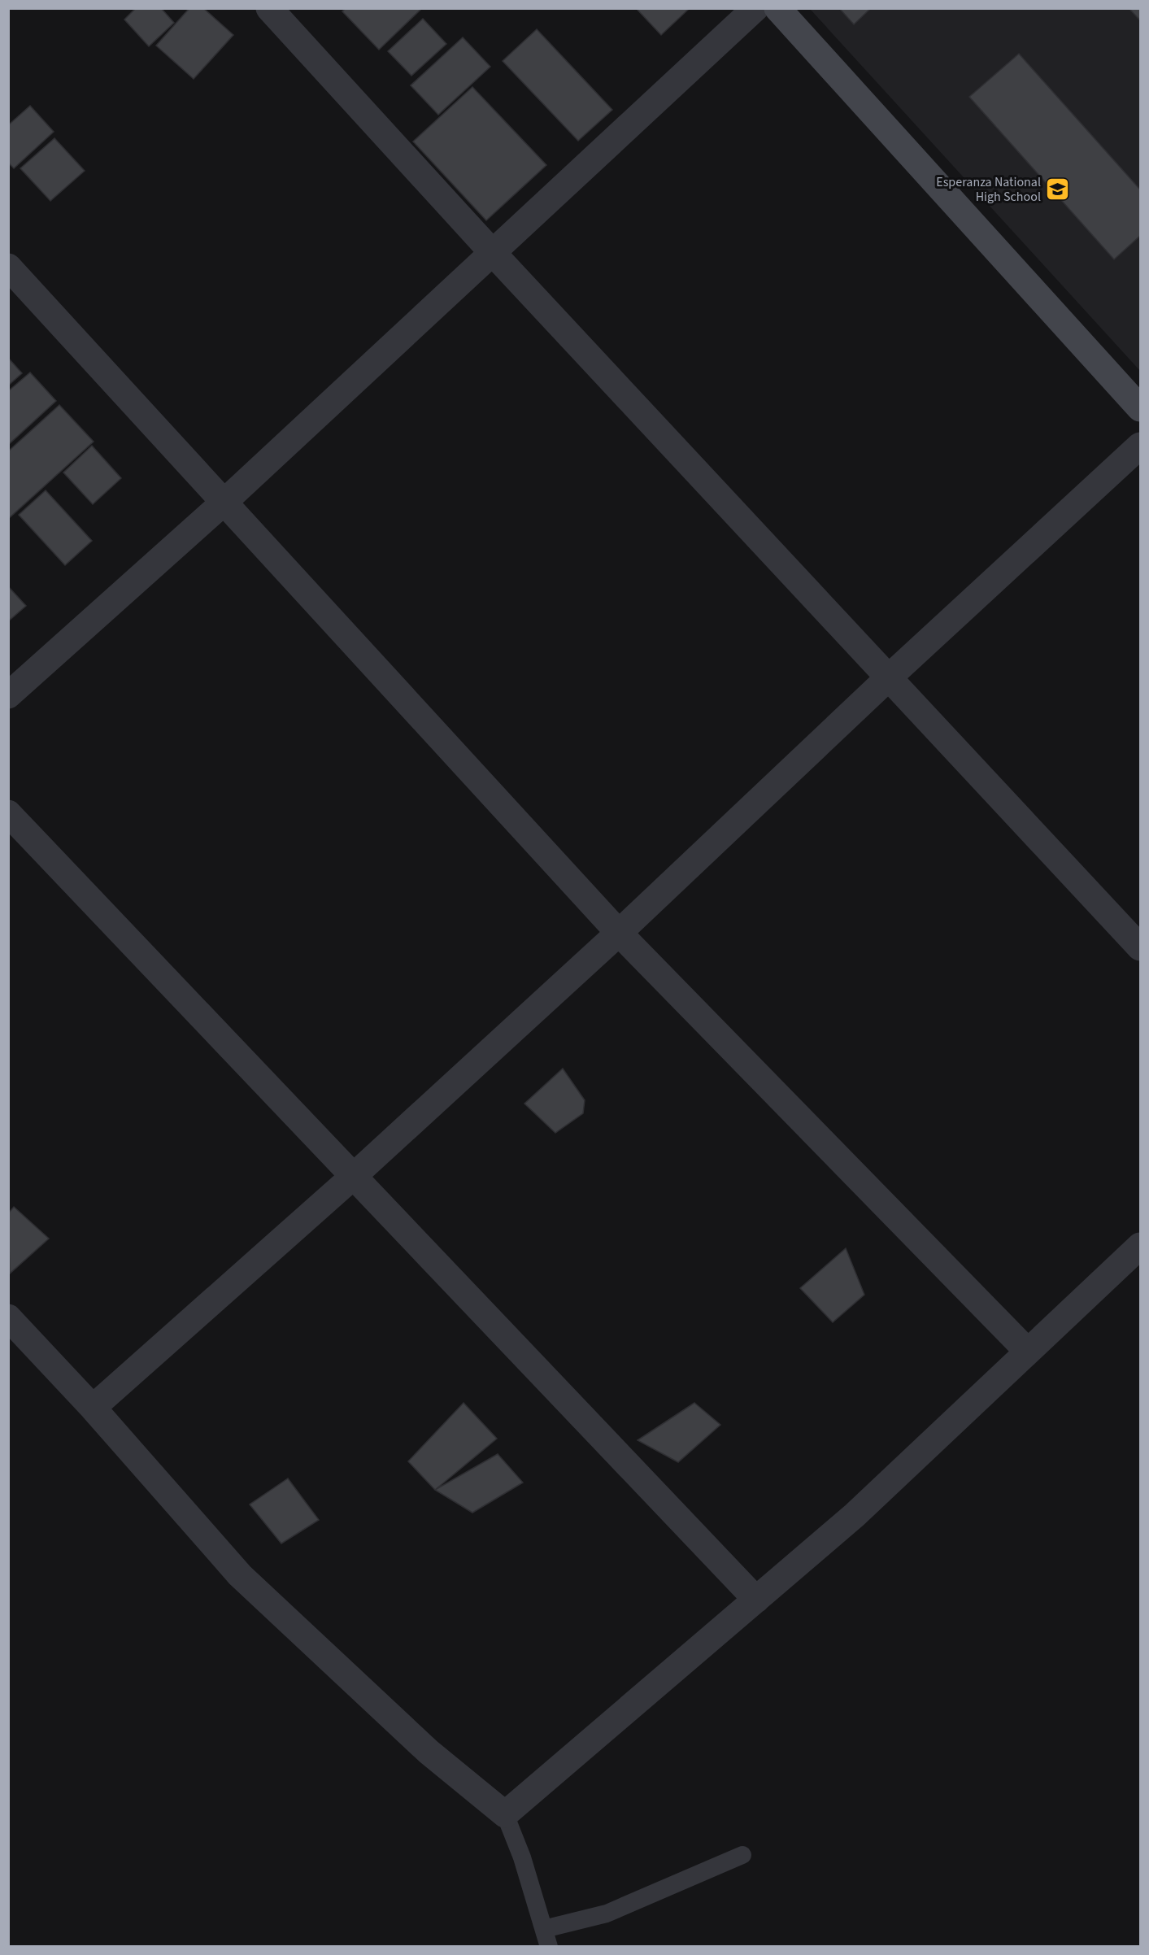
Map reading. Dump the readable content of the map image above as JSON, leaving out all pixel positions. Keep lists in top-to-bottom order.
{
  "places": {
    "school or university": ["Esperanza National High School"]
  }
}
